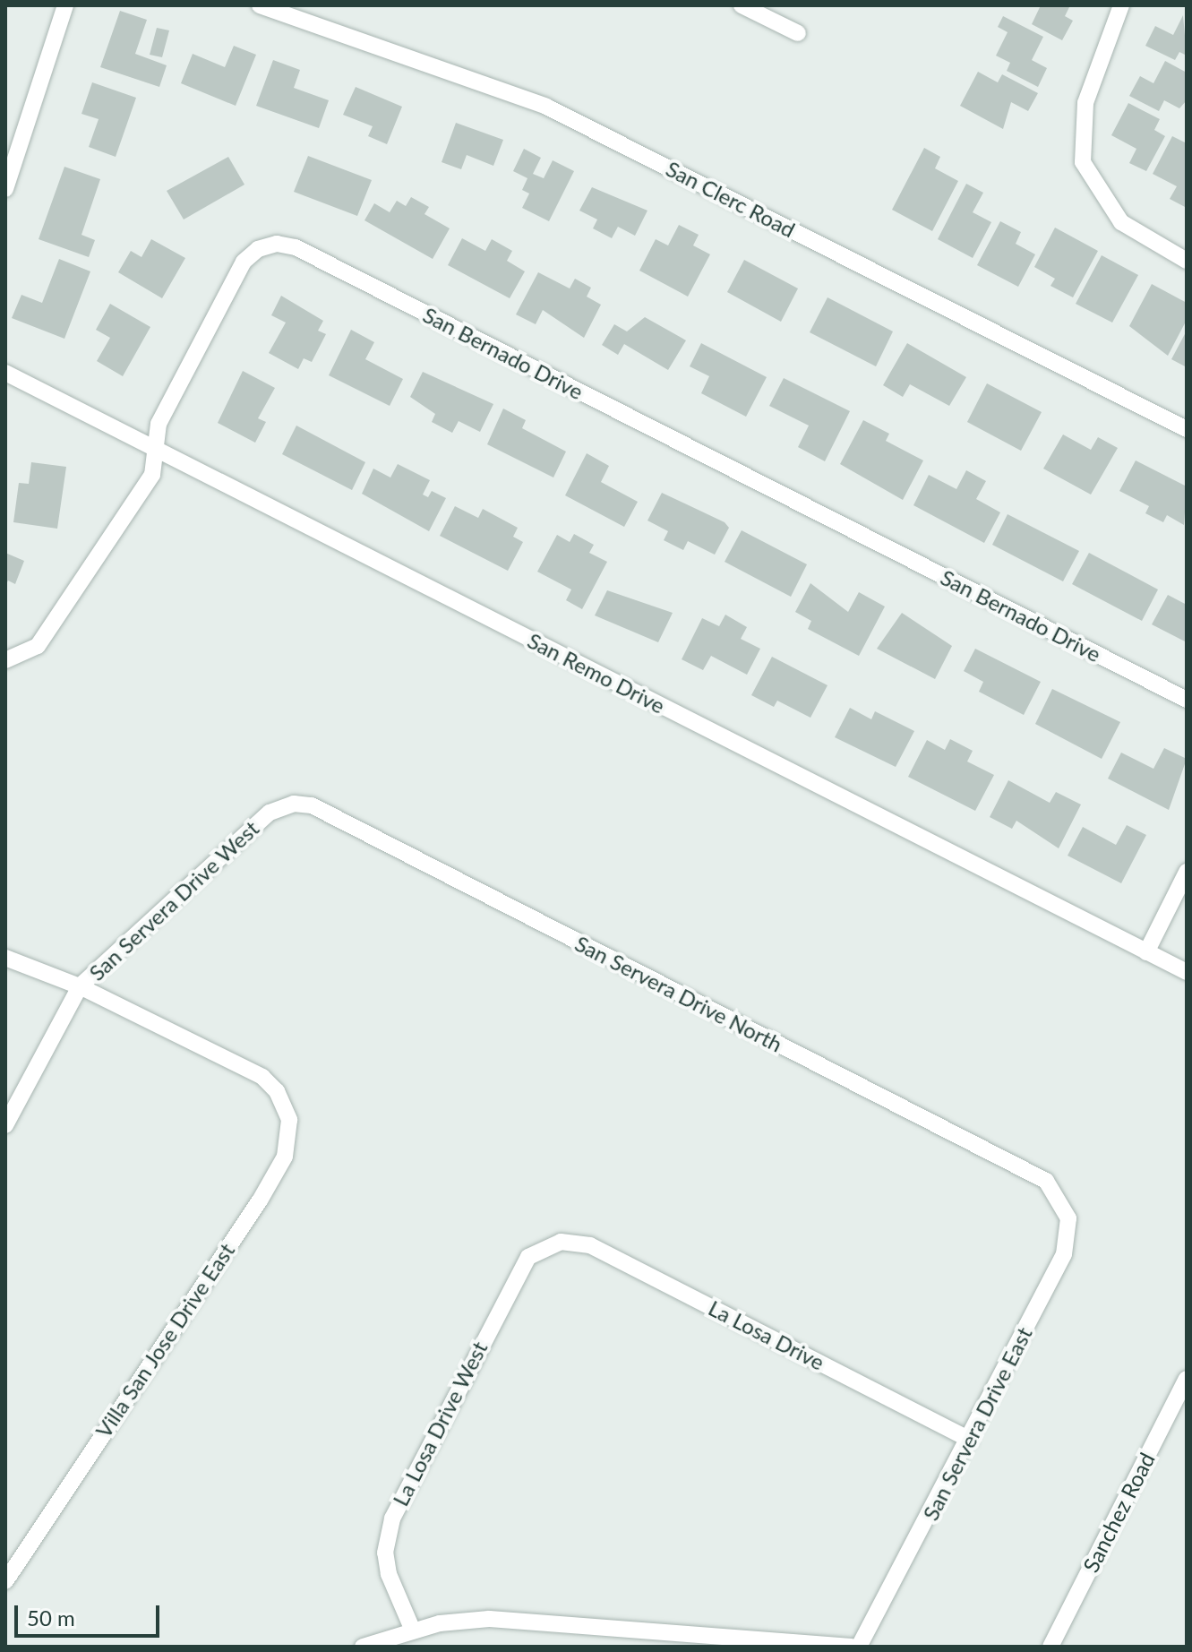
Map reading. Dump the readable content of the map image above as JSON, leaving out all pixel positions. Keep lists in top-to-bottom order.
{
  "streets": {
    "street": [
      "San Clerc Road",
      "San Bernado Drive",
      "San Remo Drive",
      "San Servera Drive West",
      "San Servera Drive North",
      "La Losa Drive",
      "Villa San Jose Drive East",
      "La Losa Drive West",
      "San Servera Drive East",
      "Sanchez Road"
    ]
  },
  "crossings": [
    ["San Bernado Drive", "San Remo Drive"],
    ["San Servera Drive West", "San Servera Drive North"],
    ["San Servera Drive West", "Villa San Jose Drive East"],
    ["San Servera Drive North", "San Servera Drive East"],
    ["La Losa Drive", "La Losa Drive West"],
    ["La Losa Drive", "San Servera Drive East"]
  ],
  "scale_bar": "50 m"
}
